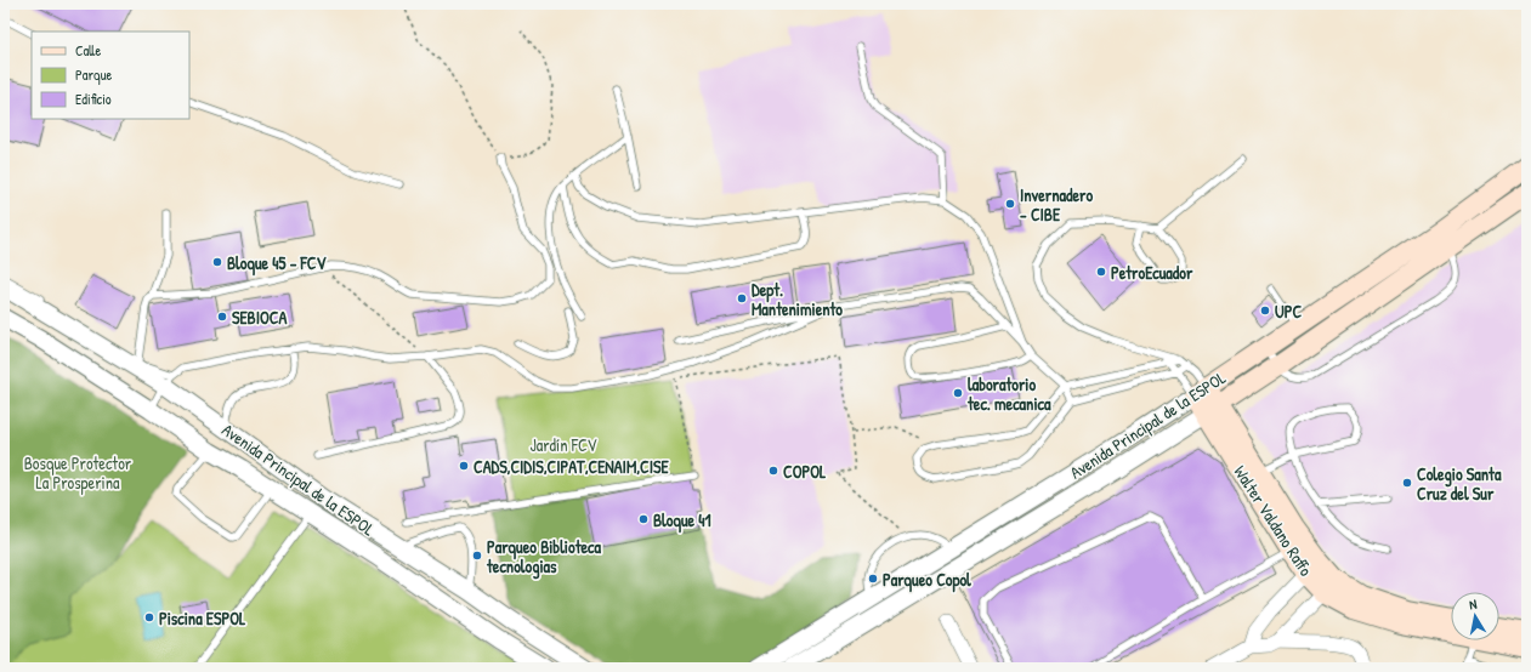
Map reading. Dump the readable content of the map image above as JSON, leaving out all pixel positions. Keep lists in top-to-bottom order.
{
  "streets": {
    "main road": ["Avenida Principal de la ESPOL", "Walter Valdano Raffo"]
  },
  "crossings": [
    ["Avenida Principal de la ESPOL", "Walter Valdano Raffo"]
  ],
  "parks": ["Jardín FCV", "Bosque Protector La Prosperina"],
  "places": [
    "Invernadero - CIBE",
    "Bloque 45 - FCV",
    "PetroEcuador",
    "Dept. Mantenimiento",
    "UPC",
    "SEBIOCA",
    "laboratorio tec. mecanica",
    "CADS,CIDIS,CIPAT,CENAIM,CISE",
    "COPOL",
    "Colegio Santa Cruz del Sur",
    "Bloque 41",
    "Parqueo Biblioteca tecnologias",
    "Parqueo Copol",
    "Piscina ESPOL"
  ],
  "legend": ["Calle", "Parque", "Edificio"],
  "north": "top"
}
